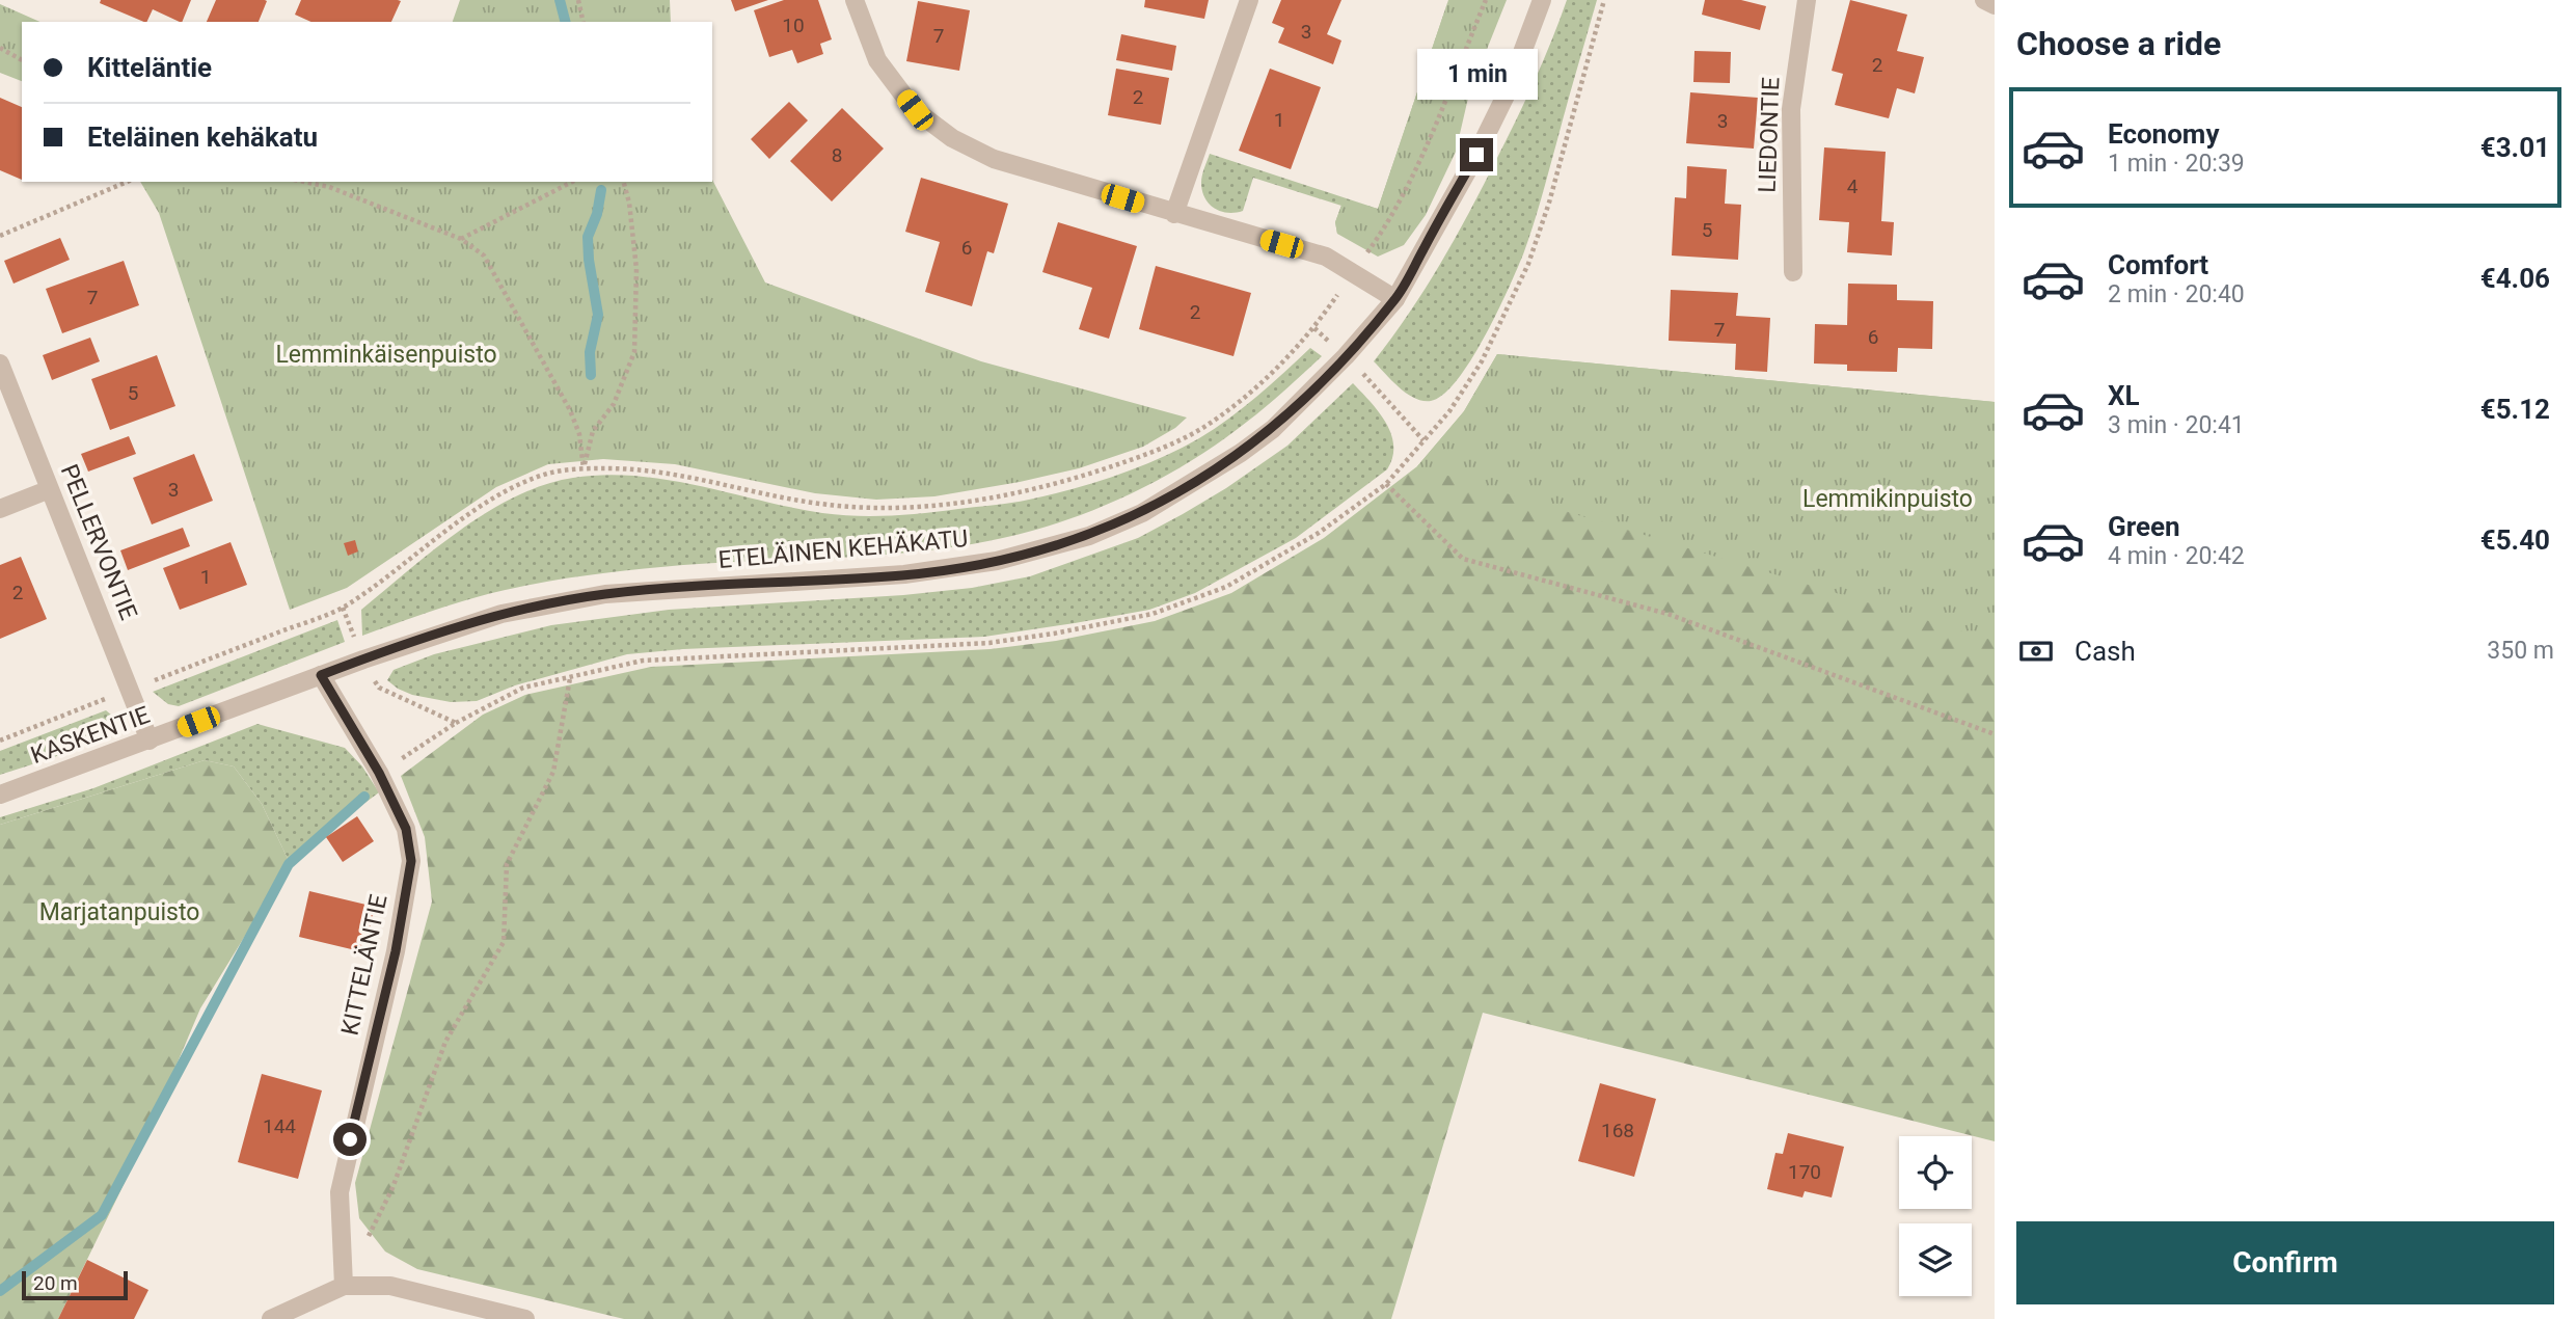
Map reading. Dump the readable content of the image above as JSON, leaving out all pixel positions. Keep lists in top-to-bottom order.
{
  "streets": {
    "street": [
      "LIEDONTIE",
      "PELLERVONTIE",
      "ETELÄINEN KEHÄKATU",
      "KASKENTIE",
      "KITTELÄNTIE"
    ]
  },
  "crossings": [
    ["PELLERVONTIE", "KASKENTIE"],
    ["ETELÄINEN KEHÄKATU", "KASKENTIE"],
    ["ETELÄINEN KEHÄKATU", "KITTELÄNTIE"],
    ["KASKENTIE", "KITTELÄNTIE"]
  ],
  "parks": ["Lemminkäisenpuisto", "Lemmikinpuisto", "Marjatanpuisto"],
  "house_numbers": [
    "10",
    "3",
    "7",
    "2",
    "2",
    "1",
    "3",
    "8",
    "4",
    "5",
    "6",
    "7",
    "2",
    "7",
    "6",
    "5",
    "3",
    "1",
    "2",
    "144",
    "168",
    "170"
  ],
  "scale_bar": "20 m",
  "page": {
    "heading": "Choose a ride",
    "banner": ["Kitteläntie", "Eteläinen kehäkatu"],
    "bubble": "1 min",
    "list": [
      {
        "name": "Economy",
        "note": "1 min · 20:39",
        "value": "€3.01"
      },
      {
        "name": "Comfort",
        "note": "2 min · 20:40",
        "value": "€4.06"
      },
      {
        "name": "XL",
        "note": "3 min · 20:41",
        "value": "€5.12"
      },
      {
        "name": "Green",
        "note": "4 min · 20:42",
        "value": "€5.40"
      }
    ],
    "pay": ["Cash", "350 m"],
    "buttons": "Confirm",
    "scale": "20 m"
  }
}
